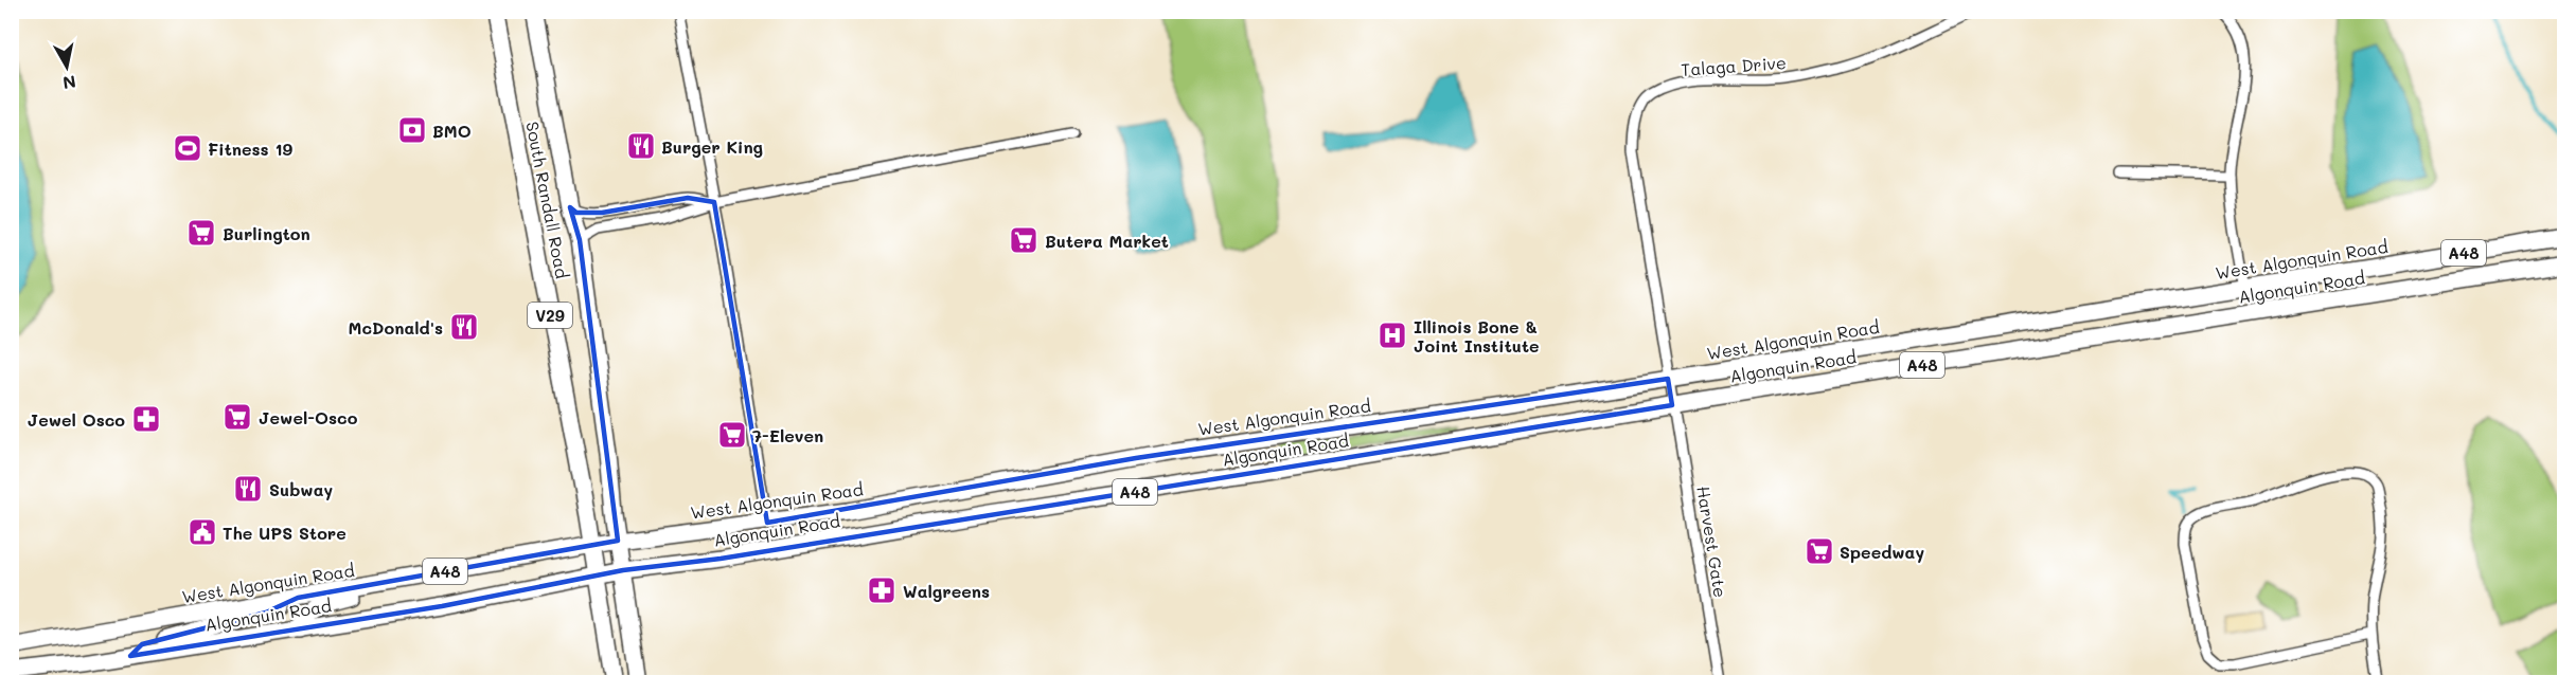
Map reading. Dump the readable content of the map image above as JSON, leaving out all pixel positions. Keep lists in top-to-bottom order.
{
  "streets": {
    "main road": [
      "South Randall Road",
      "A48",
      "West Algonquin Road",
      "Algonquin Road",
      "V29"
    ],
    "street": ["Talaga Drive", "Harvest Gate"]
  },
  "crossings": [
    ["Talaga Drive", "West Algonquin Road"],
    ["Talaga Drive", "Algonquin Road"],
    ["Talaga Drive", "Harvest Gate"],
    ["South Randall Road", "West Algonquin Road"],
    ["South Randall Road", "V29"],
    ["West Algonquin Road", "V29"],
    ["Algonquin Road", "V29"],
    ["Algonquin Road", "Harvest Gate"]
  ],
  "places": {
    "bank": ["BMO"],
    "restaurant": ["Burger King", "McDonald's", "Subway"],
    "sports": ["Fitness 19"],
    "supermarket": [
      "Burlington",
      "Butera Market",
      "Jewel-Osco",
      "7-Eleven",
      "Speedway"
    ],
    "hospital": ["Illinois Bone & Joint Institute"],
    "pharmacy": ["Jewel Osco", "Walgreens"],
    "public building": ["The UPS Store"]
  },
  "north": "bottom"
}
